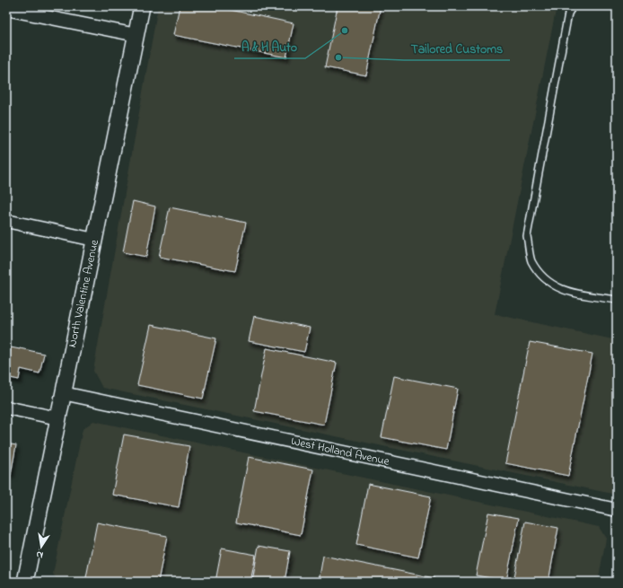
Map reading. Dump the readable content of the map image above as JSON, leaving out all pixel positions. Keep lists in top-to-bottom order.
{
  "streets": {
    "street": ["North Valentine Avenue", "West Holland Avenue"]
  },
  "crossings": [
    ["North Valentine Avenue", "West Holland Avenue"]
  ],
  "places": ["A & H Auto", "Tailored Customs"],
  "north": "bottom"
}
